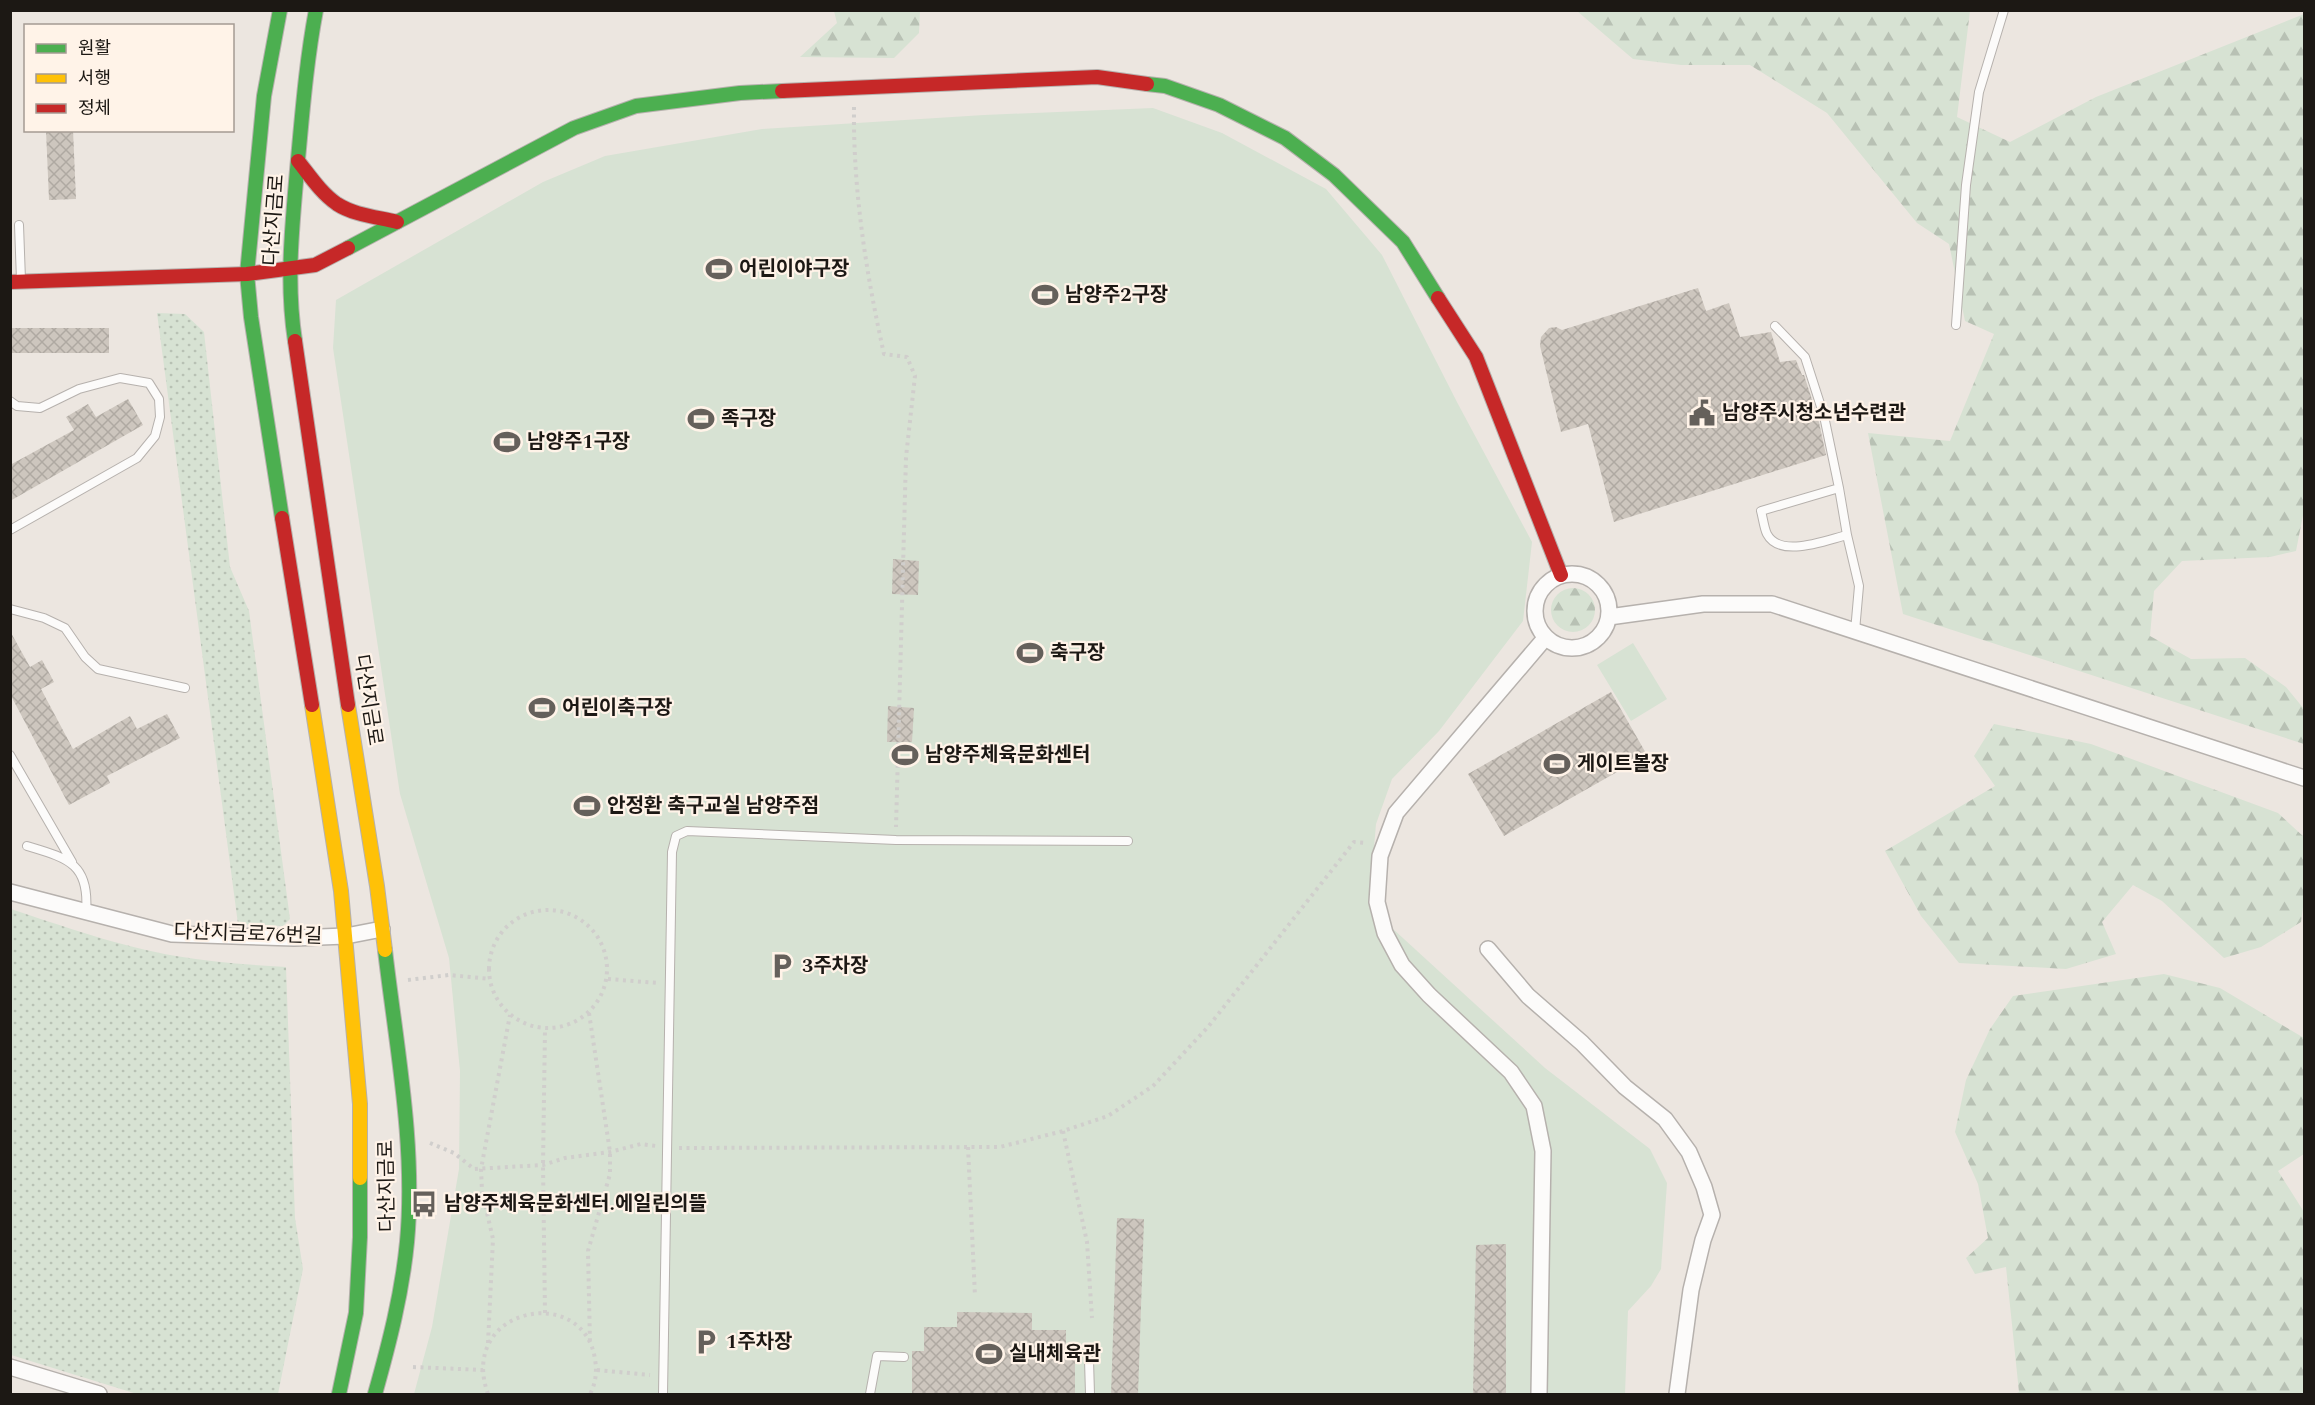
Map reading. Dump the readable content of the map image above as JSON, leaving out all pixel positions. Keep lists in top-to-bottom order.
{
  "streets": {
    "street": ["다산지금로", "다산지금로76번길"]
  },
  "crossings": [
    ["다산지금로", "다산지금로76번길"]
  ],
  "places": {
    "sports": [
      "어린이야구장",
      "남양주2구장",
      "족구장",
      "남양주1구장",
      "축구장",
      "어린이축구장",
      "남양주체육문화센터",
      "게이트볼장",
      "안정환 축구교실 남양주점",
      "실내체육관"
    ],
    "public building": ["남양주시청소년수련관"],
    "parking": ["3주차장", "1주차장"],
    "bus stop": ["남양주체육문화센터.에일린의뜰"]
  },
  "legend": ["원활", "서행", "정체"]
}
